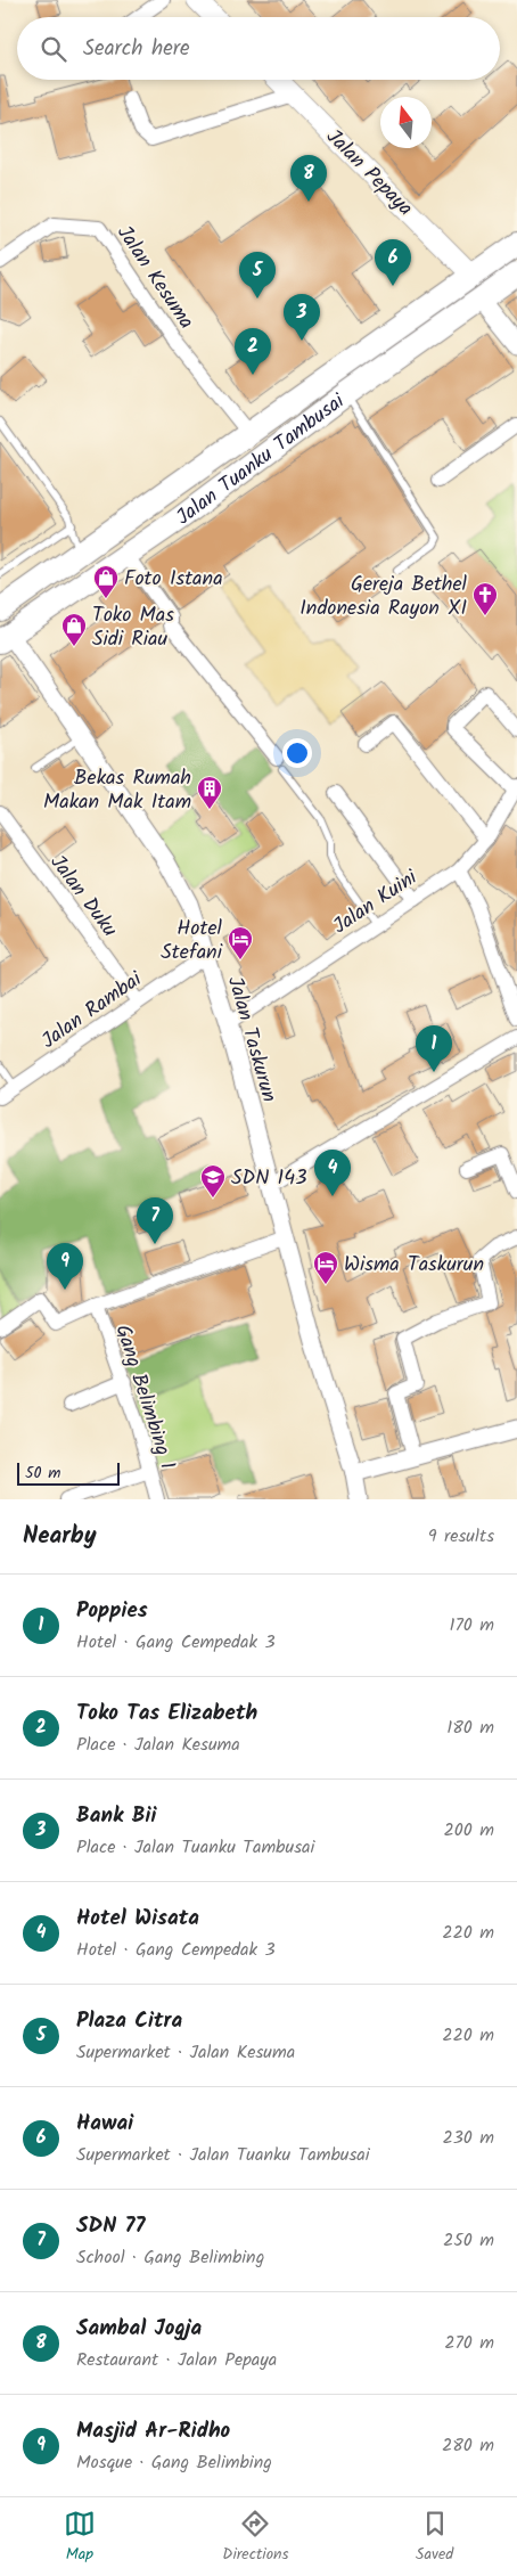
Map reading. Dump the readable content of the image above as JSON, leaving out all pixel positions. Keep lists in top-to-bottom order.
{
  "streets": {
    "main road": ["Jalan Pepaya", "Jalan Tuanku Tambusai"],
    "street": [
      "Jalan Kesuma",
      "Jalan Duku",
      "Jalan Kuini",
      "Jalan Rambai",
      "Jalan Taskurun",
      "Gang Belimbing 1"
    ]
  },
  "crossings": [
    ["Jalan Pepaya", "Jalan Tuanku Tambusai"],
    ["Jalan Kesuma", "Jalan Tuanku Tambusai"],
    ["Jalan Tuanku Tambusai", "Jalan Taskurun"],
    ["Jalan Duku", "Jalan Rambai"],
    ["Jalan Kuini", "Jalan Taskurun"],
    ["Jalan Rambai", "Jalan Taskurun"]
  ],
  "places": {
    "shop": ["Foto Istana", "Toko Mas Sidi Riau"],
    "church": ["Gereja Bethel Indonesia Rayon XI"],
    "building": ["Bekas Rumah Makan Mak Itam"],
    "hotel": ["Hotel Stefani", "Wisma Taskurun"],
    "school or university": ["SDN 143"]
  },
  "scale_bar": "50 m",
  "north": "top",
  "page": {
    "search": "Search here",
    "pins": [
      "8",
      "6",
      "5",
      "3",
      "2",
      "1",
      "4",
      "7",
      "9"
    ],
    "scale": "50 m",
    "heading": ["Nearby", "9 results"],
    "list": [
      {
        "mark": "1",
        "name": "Poppies",
        "note": "Hotel · Gang Cempedak 3",
        "value": "170 m"
      },
      {
        "mark": "2",
        "name": "Toko Tas Elizabeth",
        "note": "Place · Jalan Kesuma",
        "value": "180 m"
      },
      {
        "mark": "3",
        "name": "Bank Bii",
        "note": "Place · Jalan Tuanku Tambusai",
        "value": "200 m"
      },
      {
        "mark": "4",
        "name": "Hotel Wisata",
        "note": "Hotel · Gang Cempedak 3",
        "value": "220 m"
      },
      {
        "mark": "5",
        "name": "Plaza Citra",
        "note": "Supermarket · Jalan Kesuma",
        "value": "220 m"
      },
      {
        "mark": "6",
        "name": "Hawai",
        "note": "Supermarket · Jalan Tuanku Tambusai",
        "value": "230 m"
      },
      {
        "mark": "7",
        "name": "SDN 77",
        "note": "School · Gang Belimbing",
        "value": "250 m"
      },
      {
        "mark": "8",
        "name": "Sambal Jogja",
        "note": "Restaurant · Jalan Pepaya",
        "value": "270 m"
      },
      {
        "mark": "9",
        "name": "Masjid Ar-Ridho",
        "note": "Mosque · Gang Belimbing",
        "value": "280 m"
      }
    ],
    "nav": ["Map", "Directions", "Saved"]
  }
}
